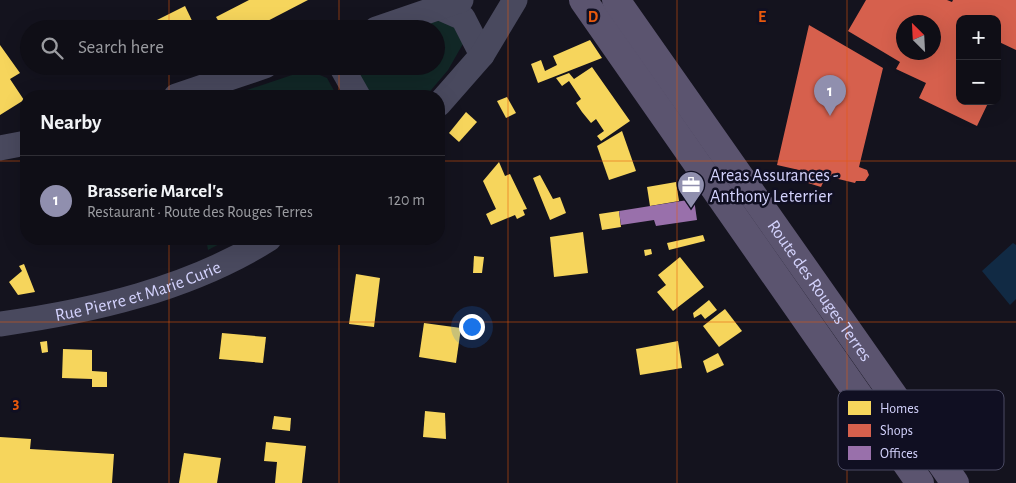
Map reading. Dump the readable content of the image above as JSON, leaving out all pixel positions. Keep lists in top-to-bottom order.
{
  "streets": {
    "main road": ["Route des Rouges Terres"],
    "street": ["Rue Pierre et Marie Curie"]
  },
  "places": {
    "office": ["Areas Assurances - Anthony Leterrier"]
  },
  "legend": ["Homes", "Shops", "Offices"],
  "north": "top left",
  "page": {
    "map_buttons": ["+", "−"],
    "search": "Search here",
    "pins": "1",
    "heading": "Nearby",
    "list": [
      {
        "mark": "1",
        "name": "Brasserie Marcel's",
        "note": "Restaurant · Route des Rouges Terres",
        "value": "120 m"
      }
    ]
  },
  "grid": {
    "columns": ["D", "E"],
    "rows": ["3"]
  }
}
